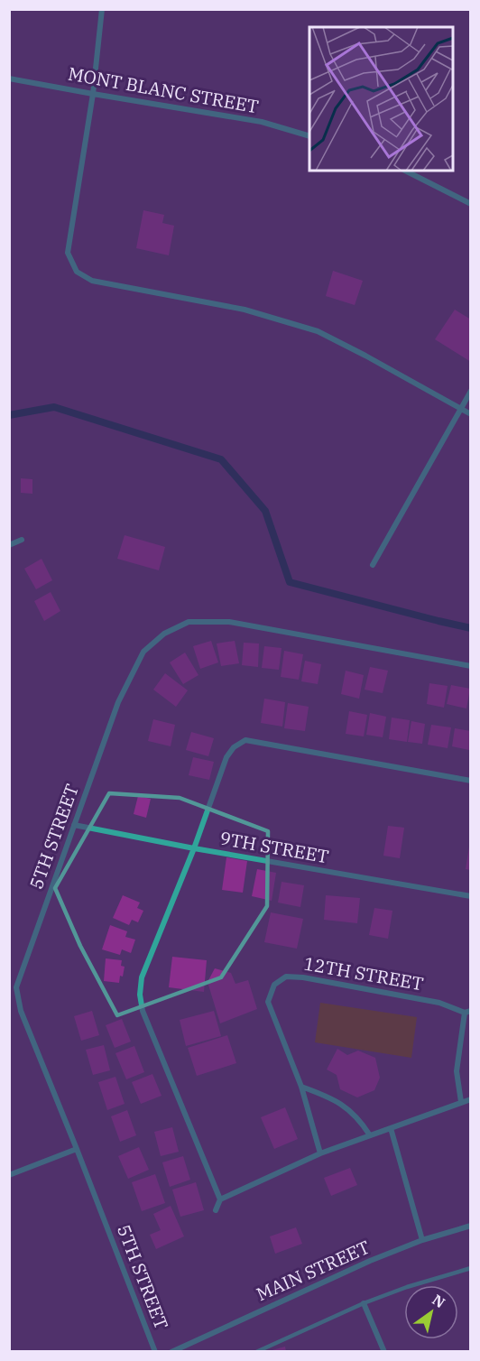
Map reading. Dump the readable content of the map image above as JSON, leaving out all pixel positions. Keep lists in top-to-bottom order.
{
  "streets": {
    "street": [
      "MONT BLANC STREET",
      "5TH STREET",
      "9TH STREET",
      "12TH STREET",
      "MAIN STREET"
    ]
  },
  "crossings": [
    ["5TH STREET", "9TH STREET"]
  ],
  "north": "top right"
}
